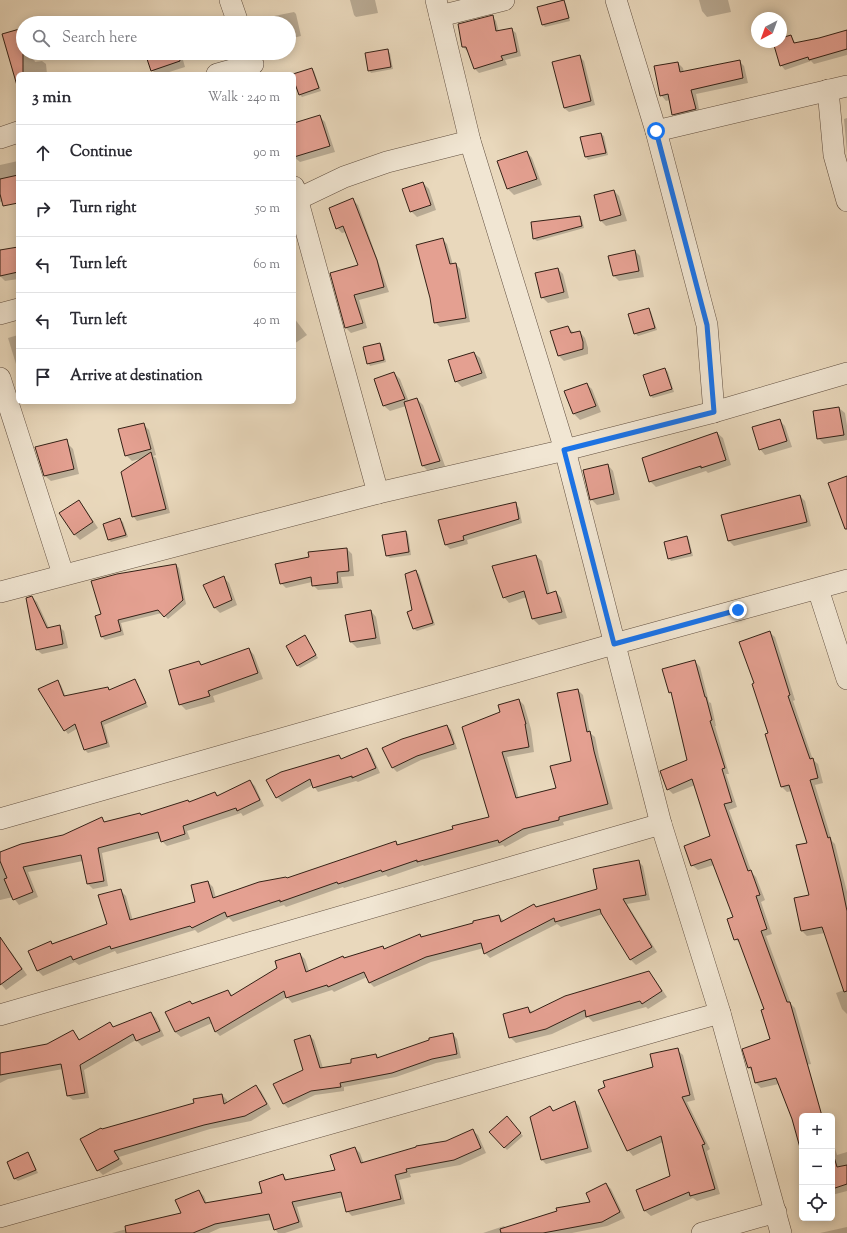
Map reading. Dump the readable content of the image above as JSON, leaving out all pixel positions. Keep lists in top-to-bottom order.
{
  "north": "bottom left",
  "page": {
    "search": "Search here",
    "heading": ["3 min", "Walk · 240 m"],
    "list": [
      ["Continue", "90 m"],
      ["Turn right", "50 m"],
      ["Turn left", "60 m"],
      ["Turn left", "40 m"],
      "Arrive at destination"
    ],
    "map_buttons": ["+", "−"]
  }
}
